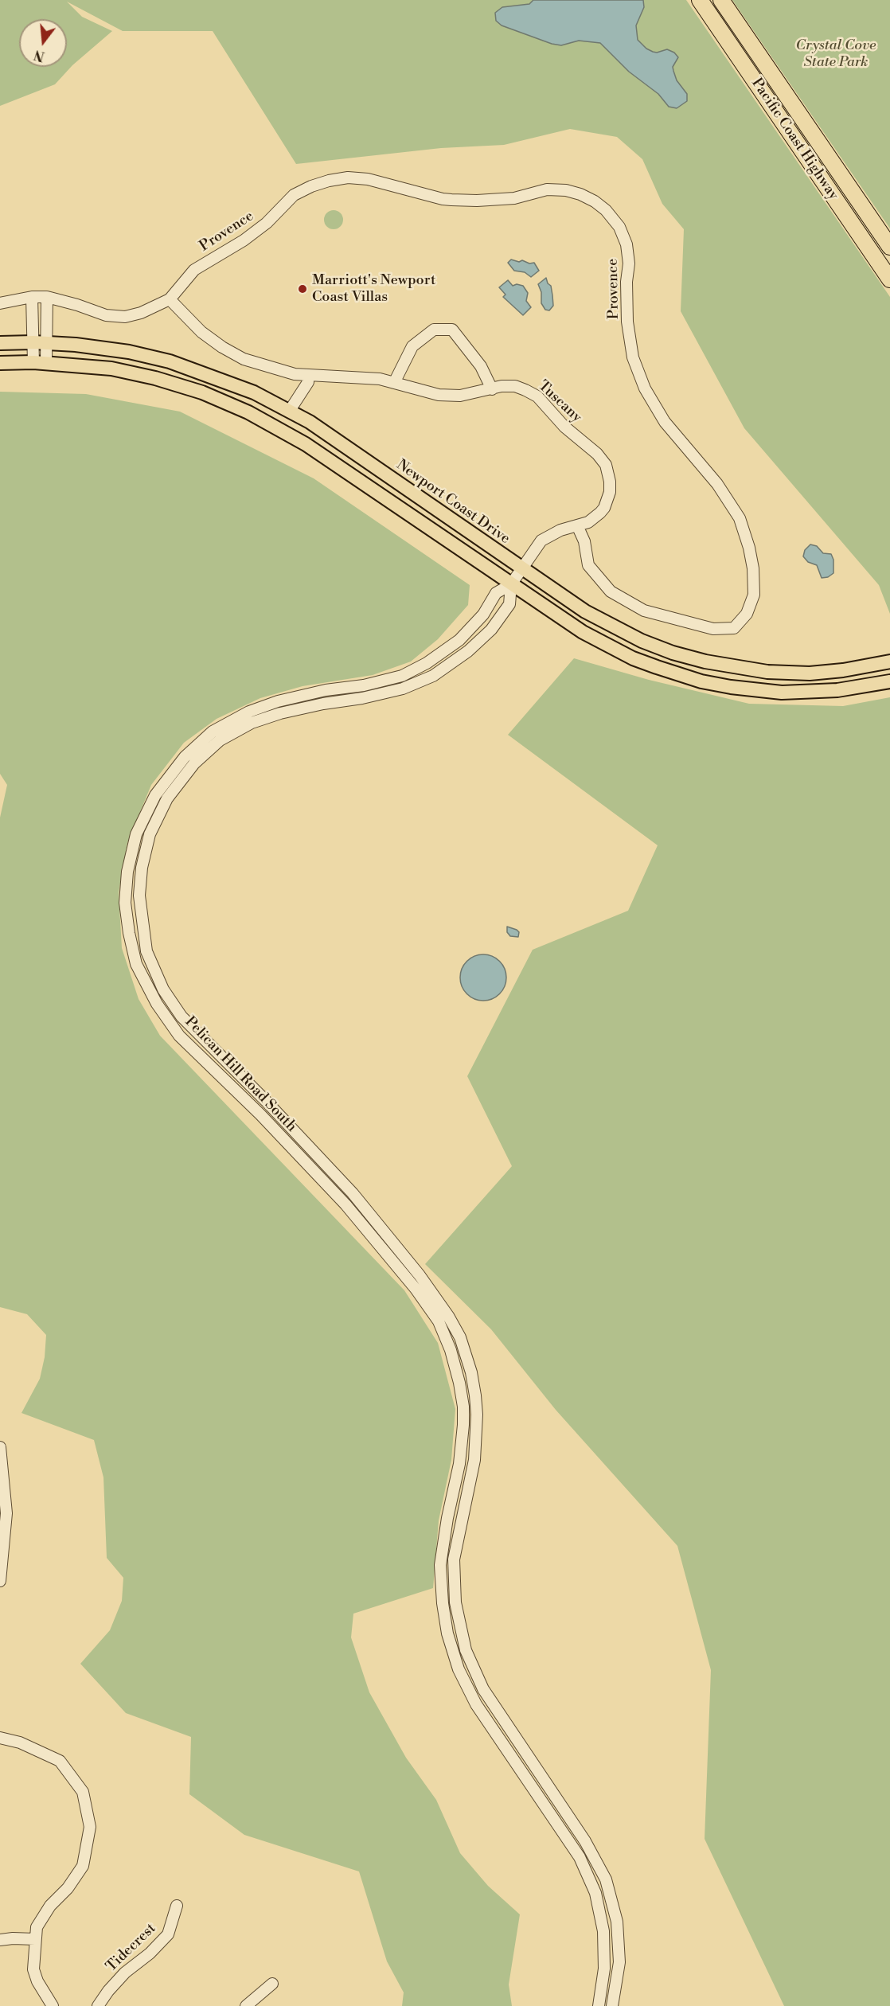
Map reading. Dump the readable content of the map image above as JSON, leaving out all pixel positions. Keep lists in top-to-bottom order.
{
  "streets": {
    "highway": ["Pacific Coast Highway"],
    "main road": ["Newport Coast Drive"],
    "street": [
      "Provence",
      "Tuscany",
      "Pelican Hill Road South",
      "Tidecrest"
    ]
  },
  "crossings": [
    ["Provence", "Tuscany"],
    ["Tuscany", "Newport Coast Drive"],
    ["Tuscany", "Pelican Hill Road South"],
    ["Newport Coast Drive", "Pelican Hill Road South"]
  ],
  "parks": ["Crystal Cove State Park"],
  "places": ["Marriott's Newport Coast Villas"],
  "north": "bottom"
}
